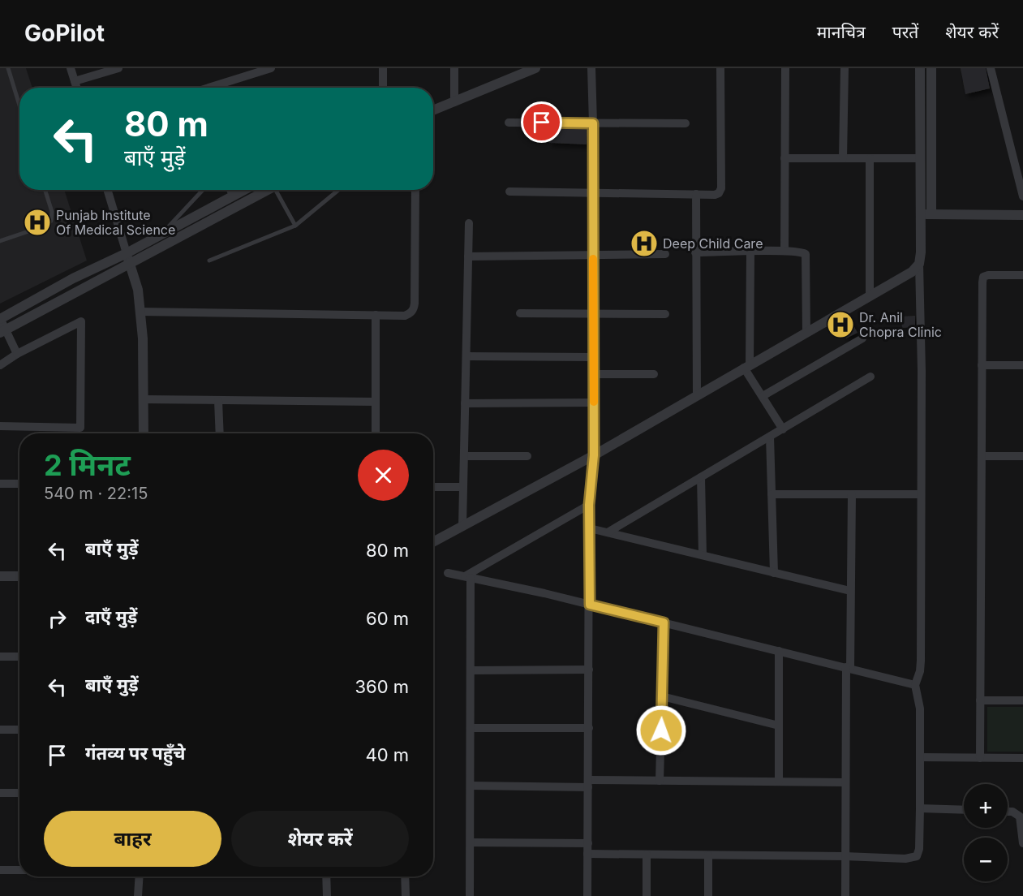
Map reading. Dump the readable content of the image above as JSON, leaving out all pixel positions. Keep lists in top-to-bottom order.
{
  "places": {
    "hospital": ["Punjab Institute Of Medical Science", "Deep Child Care", "Dr. Anil Chopra Clinic"]
  },
  "page": {
    "header": "GoPilot",
    "nav": ["मानचित्र", "परतें", "शेयर करें"],
    "turn": ["80 m", "बाएँ मुड़ें"],
    "heading": ["2 मिनट", "540 m · 22:15"],
    "list": [
      {
        "name": "बाएँ मुड़ें",
        "value": "80 m"
      },
      {
        "name": "दाएँ मुड़ें",
        "value": "60 m"
      },
      {
        "name": "बाएँ मुड़ें",
        "value": "360 m"
      },
      {
        "name": "गंतव्य पर पहुँचे",
        "value": "40 m"
      }
    ],
    "map_buttons": ["+", "−"],
    "buttons": ["बाहर", "शेयर करें"]
  }
}
